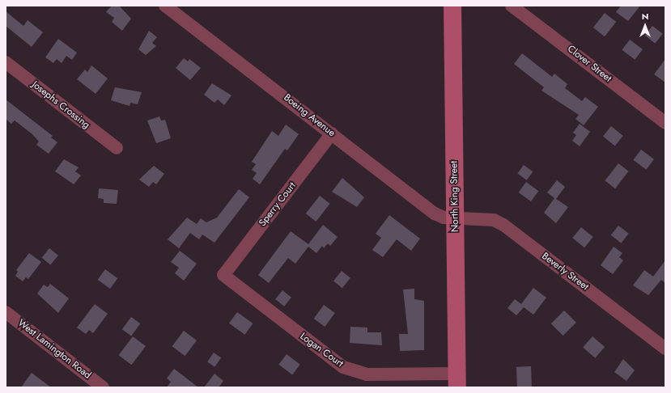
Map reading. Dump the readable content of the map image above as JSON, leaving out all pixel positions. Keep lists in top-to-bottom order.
{
  "streets": {
    "main road": ["North King Street"],
    "street": [
      "Clover Street",
      "Josephs Crossing",
      "Boeing Avenue",
      "Sperry Court",
      "Beverly Street",
      "West Lamington Road",
      "Logan Court"
    ]
  },
  "crossings": [
    ["Boeing Avenue", "North King Street"],
    ["Boeing Avenue", "Sperry Court"],
    ["Boeing Avenue", "Beverly Street"],
    ["North King Street", "Beverly Street"],
    ["North King Street", "Logan Court"],
    ["Sperry Court", "Logan Court"]
  ],
  "north": "top"
}
